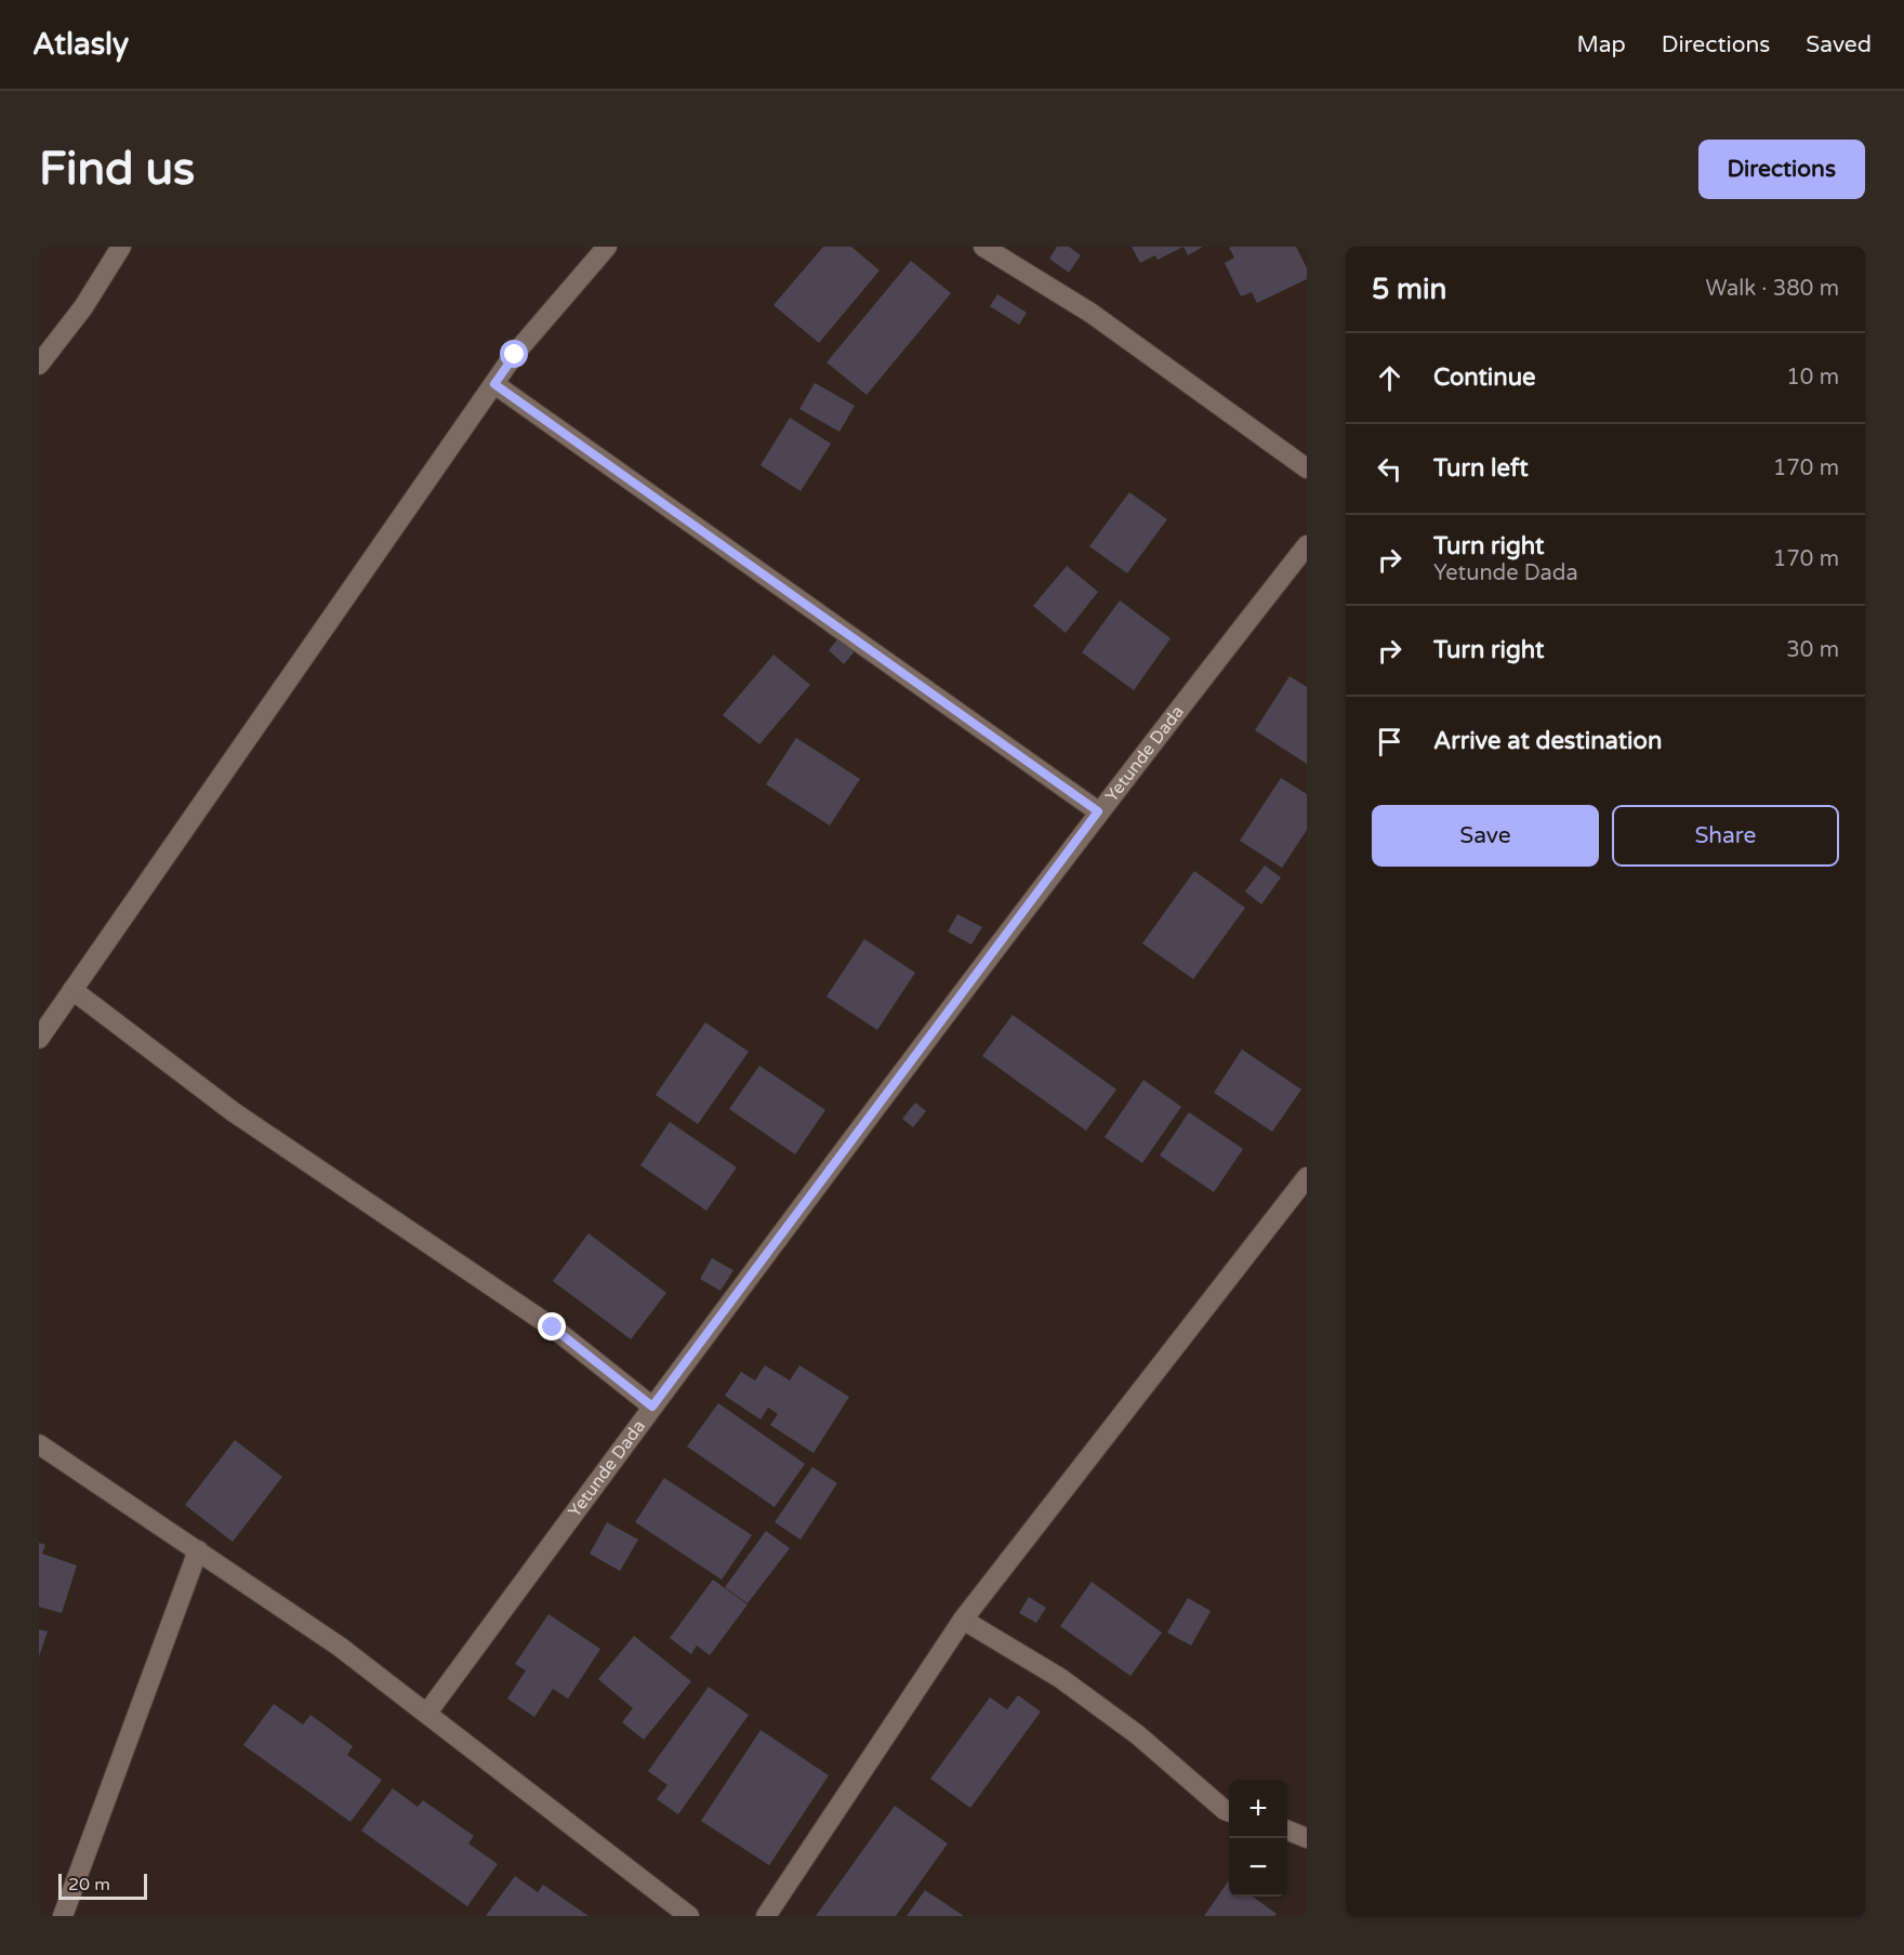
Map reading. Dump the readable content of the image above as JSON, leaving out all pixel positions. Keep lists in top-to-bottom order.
{
  "streets": {
    "street": ["Yetunde Dada"]
  },
  "scale_bar": "20 m",
  "page": {
    "header": "Atlasly",
    "nav": ["Map", "Directions", "Saved"],
    "buttons": [
      "Directions",
      ["Save", "Share"]
    ],
    "title": "Find us",
    "heading": ["5 min", "Walk · 380 m"],
    "list": [
      ["Continue", "10 m"],
      ["Turn left", "170 m"],
      ["Turn right", "Yetunde Dada", "170 m"],
      ["Turn right", "30 m"],
      "Arrive at destination"
    ],
    "map_buttons": ["+", "−"],
    "scale": "20 m"
  }
}
